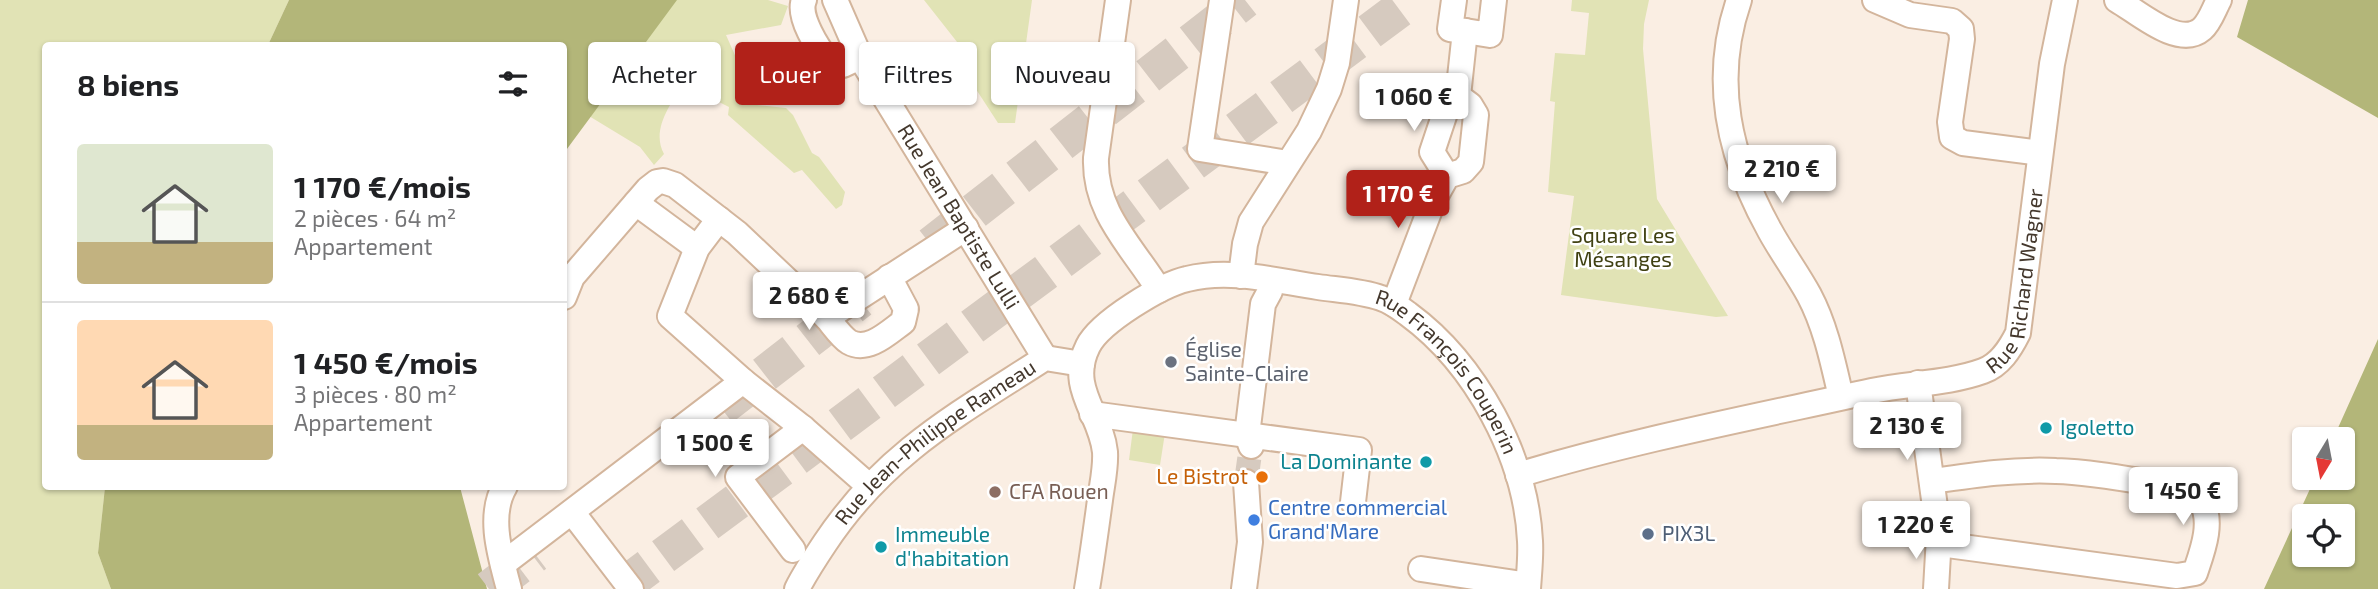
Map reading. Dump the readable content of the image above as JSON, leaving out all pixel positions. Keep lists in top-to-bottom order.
{
  "streets": {
    "street": [
      "Rue Jean Baptiste Lulli",
      "Rue Richard Wagner",
      "Rue François Couperin",
      "Rue Jean-Philippe Rameau"
    ]
  },
  "crossings": [
    ["Rue Jean Baptiste Lulli", "Rue Jean-Philippe Rameau"],
    ["Rue Richard Wagner", "Rue François Couperin"]
  ],
  "parks": ["Square Les Mésanges"],
  "places": [
    "Église Sainte-Claire",
    "Igoletto",
    "La Dominante",
    "Le Bistrot",
    "CFA Rouen",
    "Centre commercial Grand'Mare",
    "PIX3L",
    "Immeuble d'habitation"
  ],
  "north": "bottom",
  "page": {
    "chip": [
      "Acheter",
      "Louer",
      "Filtres",
      "Nouveau"
    ],
    "heading": "8 biens",
    "price": [
      "1 060 €",
      "2 210 €",
      "1 170 €",
      "2 680 €",
      "2 130 €",
      "1 500 €",
      "1 450 €",
      "1 220 €"
    ],
    "list": [
      {
        "name": "1 170 €/mois",
        "note": "2 pièces · 64 m² · Appartement"
      },
      {
        "name": "1 450 €/mois",
        "note": "3 pièces · 80 m² · Appartement"
      }
    ]
  }
}
